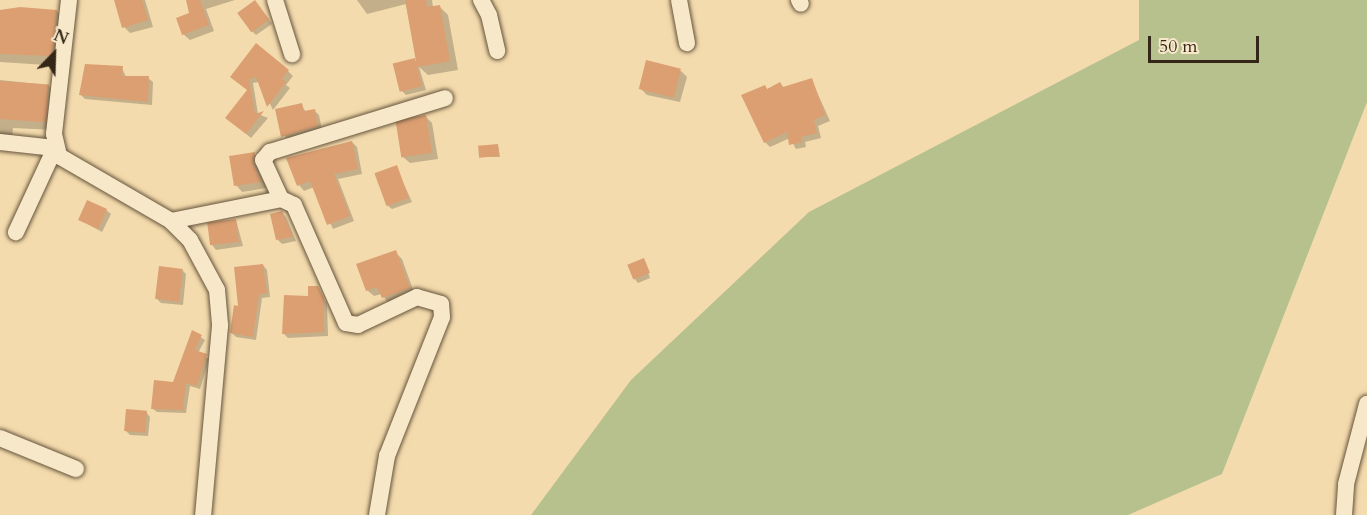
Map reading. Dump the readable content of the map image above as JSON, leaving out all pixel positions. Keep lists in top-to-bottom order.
{
  "scale_bar": "50 m",
  "north": "top right"
}
